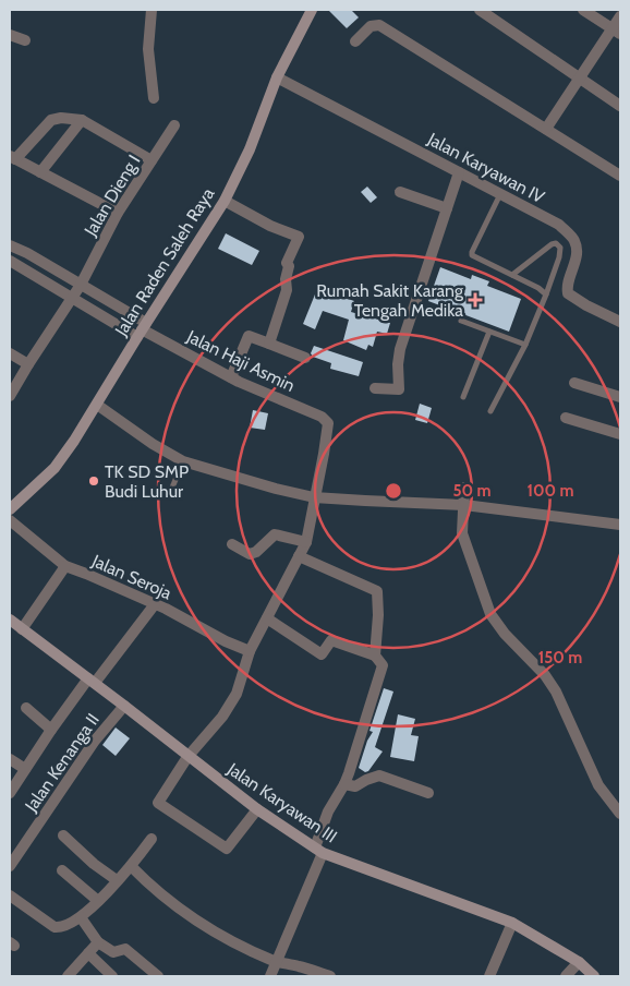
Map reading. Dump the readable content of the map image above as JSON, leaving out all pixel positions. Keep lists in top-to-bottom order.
{
  "streets": {
    "street": [
      "Jalan Karyawan IV",
      "Jalan Dieng I",
      "Jalan Raden Saleh Raya",
      "Jalan Haji Asmin",
      "Jalan Seroja",
      "Jalan Kenanga II",
      "Jalan Karyawan III"
    ]
  },
  "crossings": [
    ["Jalan Karyawan IV", "Jalan Raden Saleh Raya"],
    ["Jalan Raden Saleh Raya", "Jalan Haji Asmin"],
    ["Jalan Kenanga II", "Jalan Karyawan III"]
  ],
  "places": {
    "health": ["Rumah Sakit Karang Tengah Medika"],
    "other": ["TK SD SMP Budi Luhur"]
  },
  "rings": ["50 m", "100 m", "150 m"]
}
